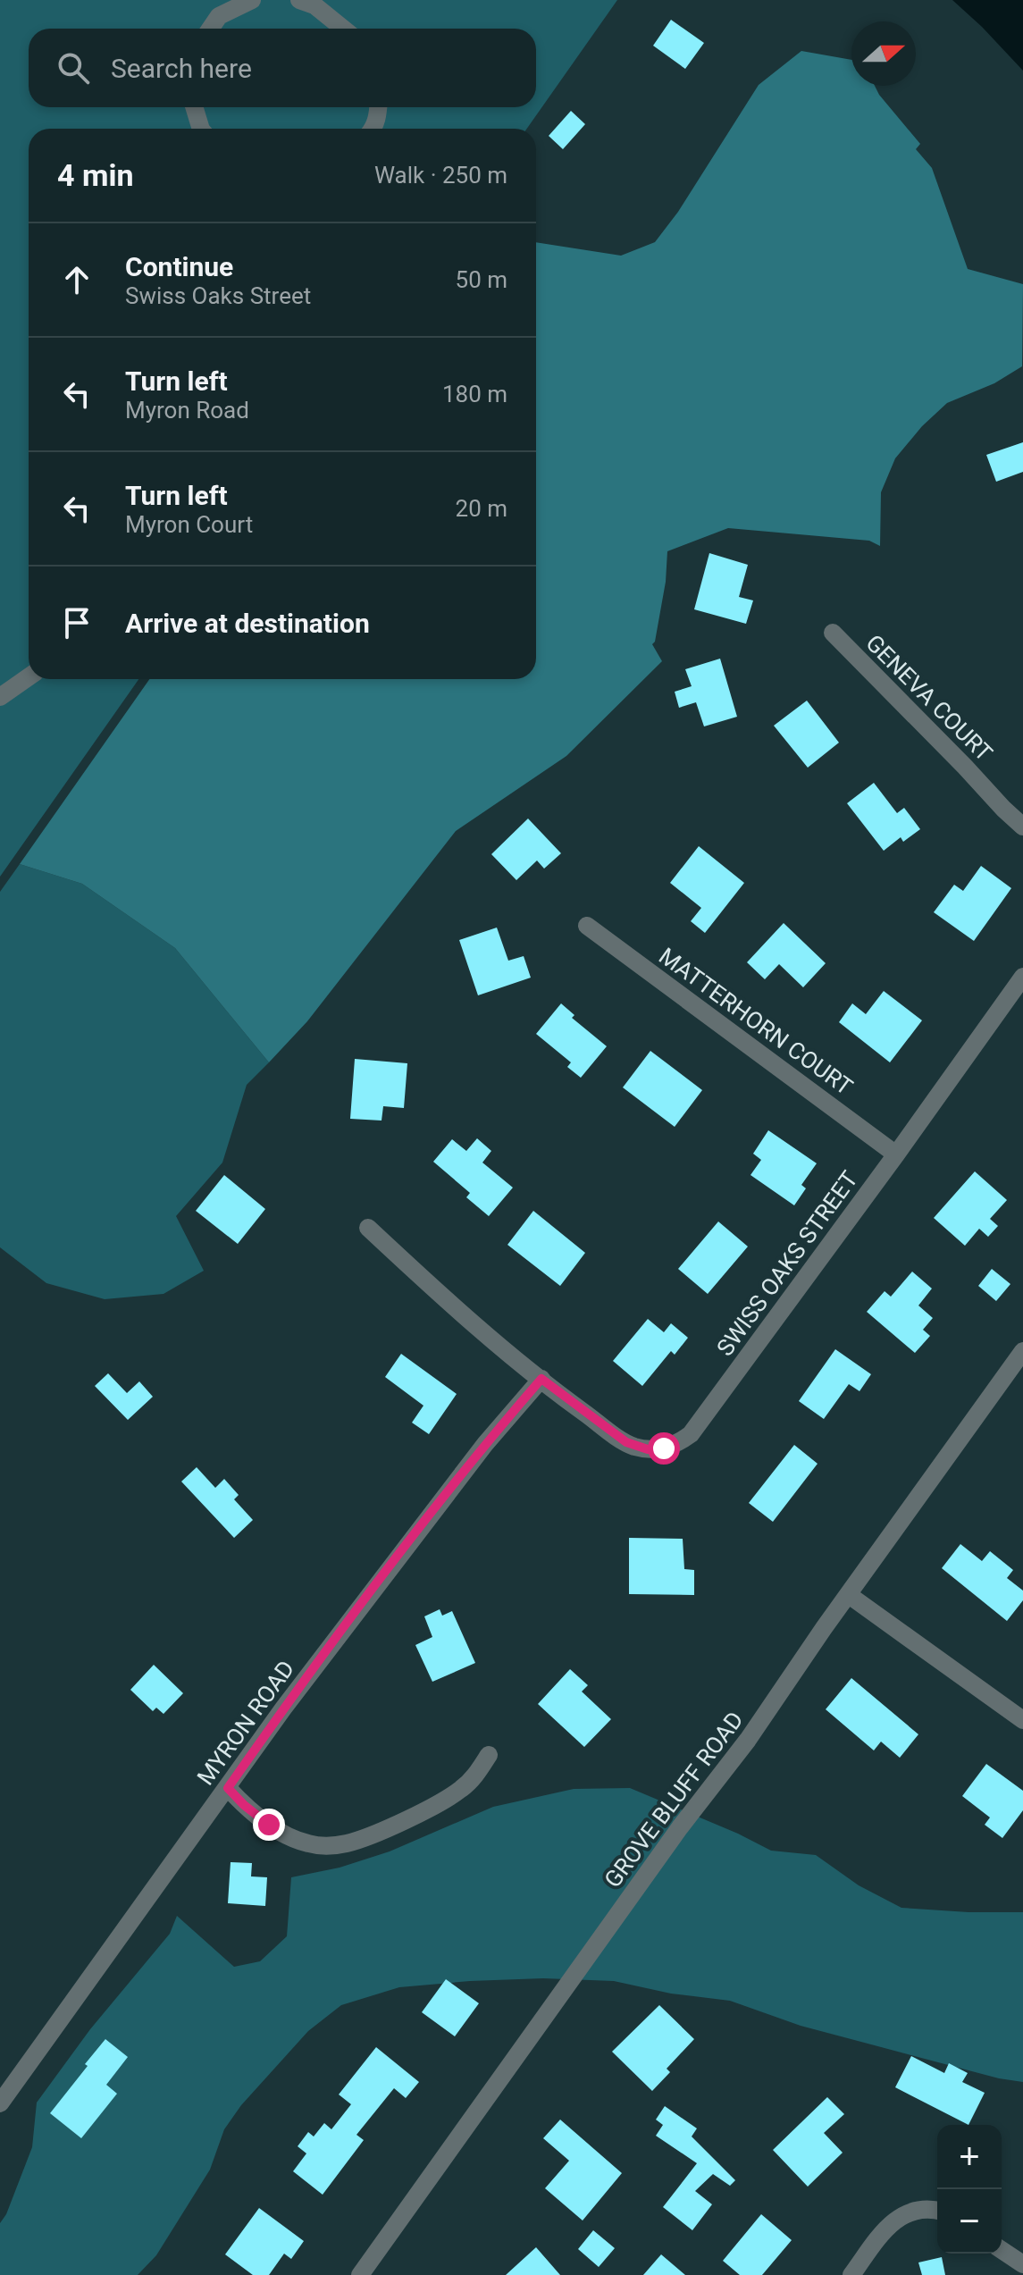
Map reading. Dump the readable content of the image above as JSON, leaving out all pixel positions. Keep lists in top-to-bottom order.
{
  "streets": {
    "street": [
      "GENEVA COURT",
      "MATTERHORN COURT",
      "SWISS OAKS STREET",
      "MYRON ROAD",
      "GROVE BLUFF ROAD"
    ]
  },
  "crossings": [
    ["MATTERHORN COURT", "SWISS OAKS STREET"],
    ["SWISS OAKS STREET", "MYRON ROAD"]
  ],
  "north": "right",
  "page": {
    "search": "Search here",
    "heading": ["4 min", "Walk · 250 m"],
    "list": [
      ["Continue", "Swiss Oaks Street", "50 m"],
      ["Turn left", "Myron Road", "180 m"],
      ["Turn left", "Myron Court", "20 m"],
      "Arrive at destination"
    ],
    "map_buttons": ["+", "−"]
  }
}
